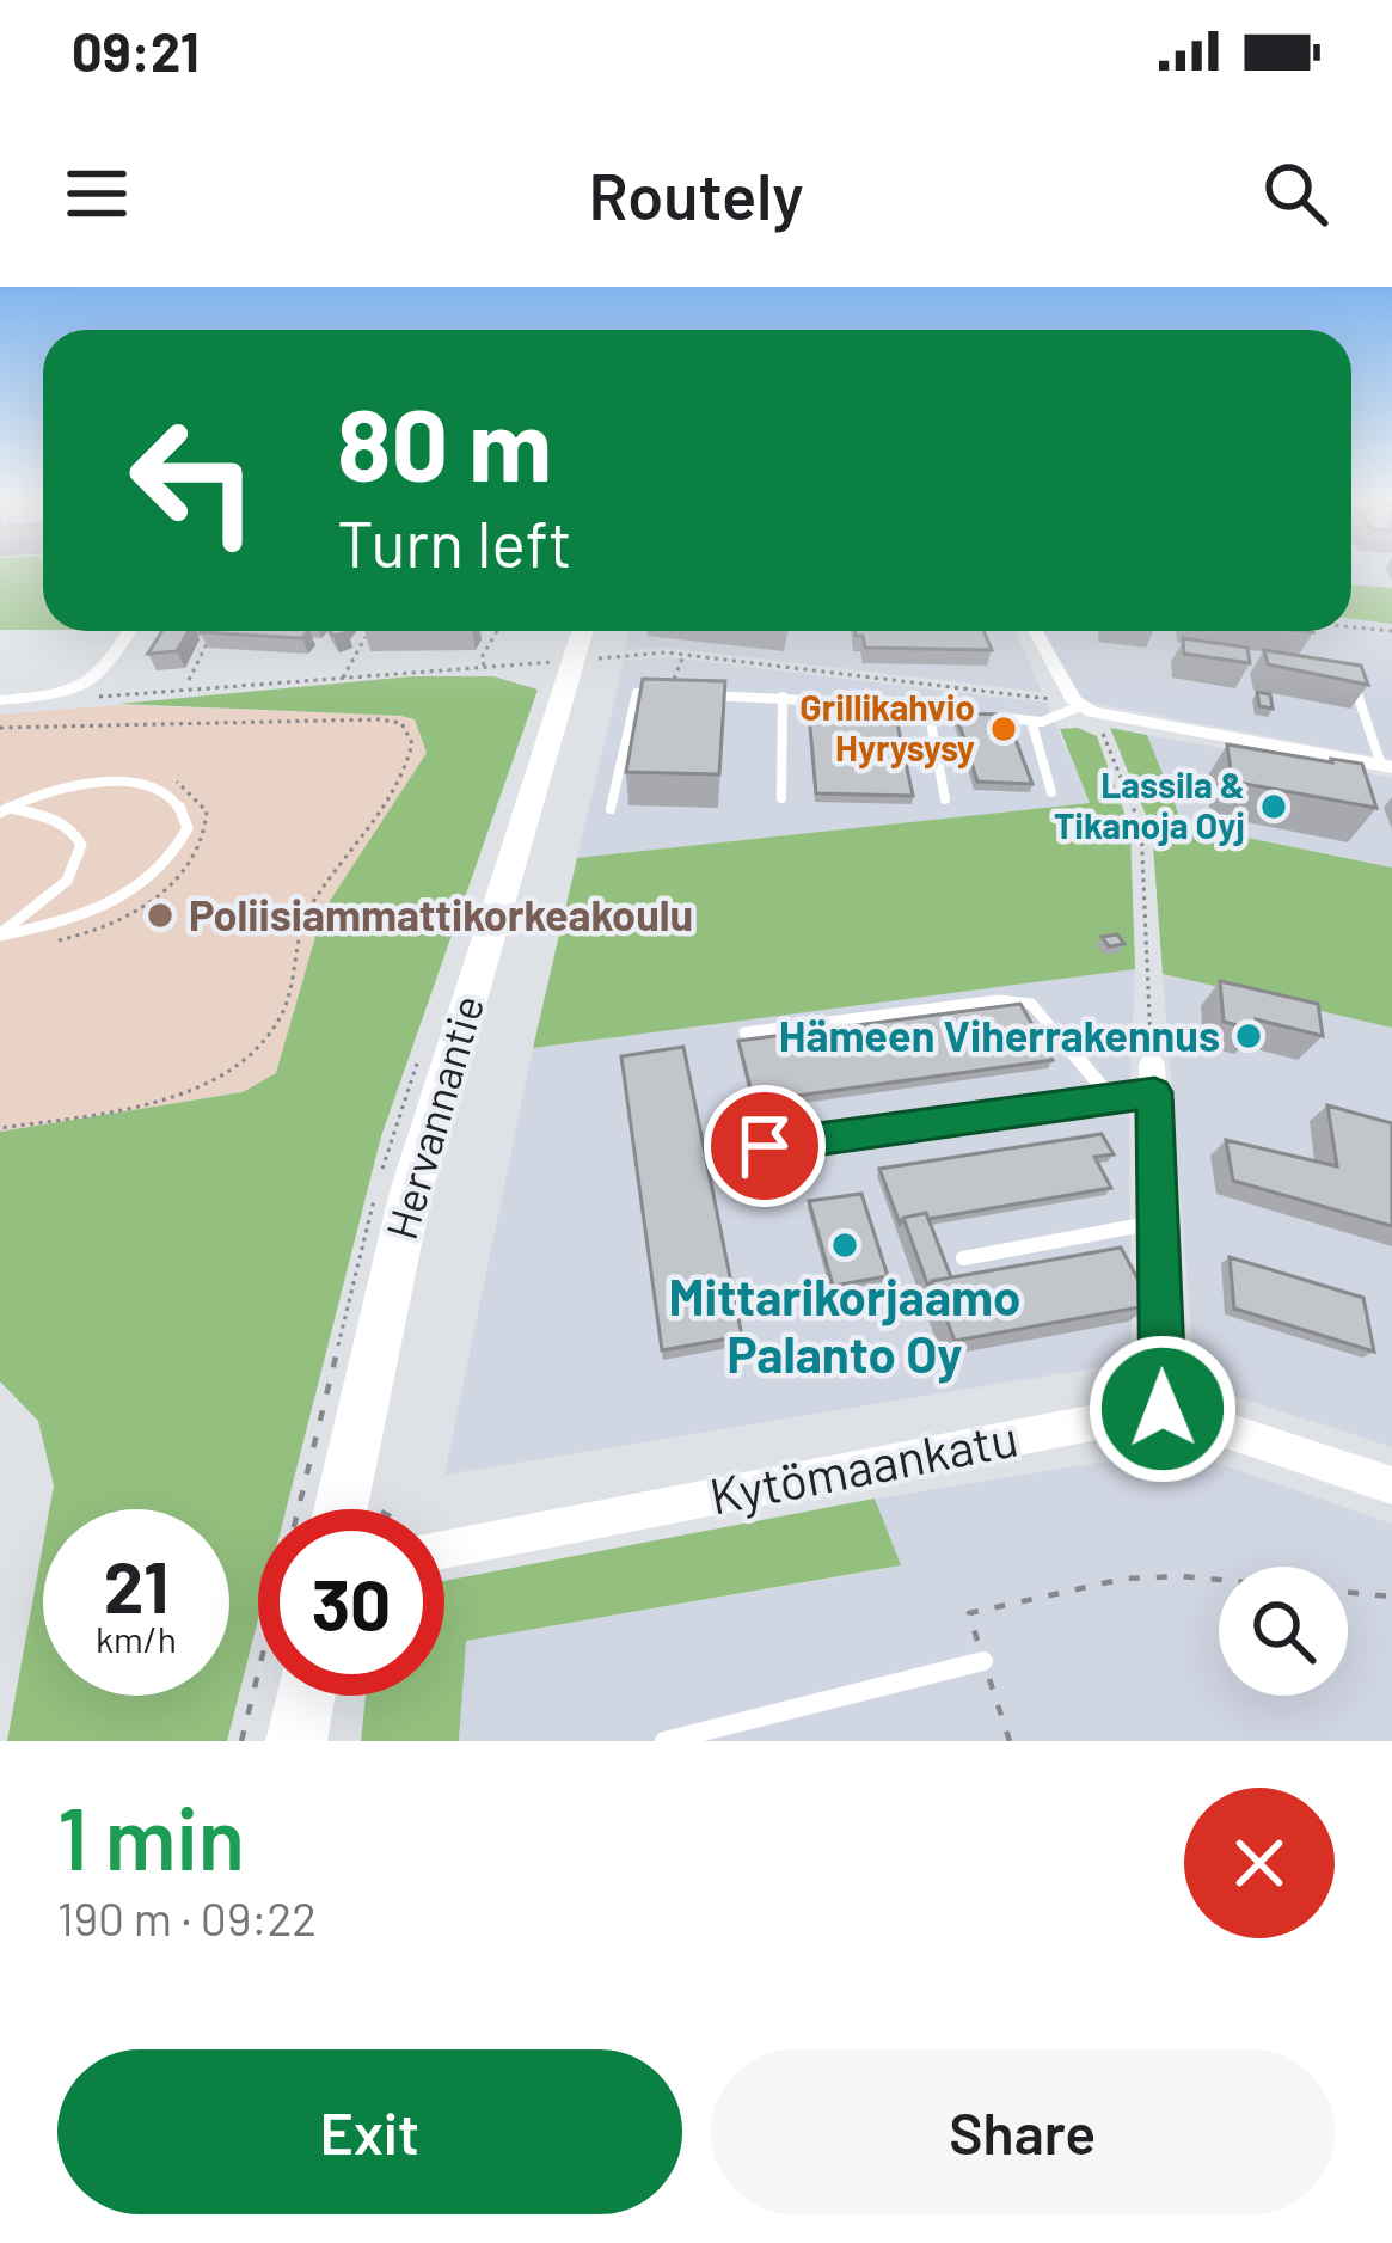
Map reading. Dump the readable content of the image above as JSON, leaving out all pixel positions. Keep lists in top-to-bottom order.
{
  "streets": {
    "main road": ["Hervannantie"],
    "street": ["Kytömaankatu"]
  },
  "places": [
    "Grillikahvio Hyrysysy",
    "Lassila & Tikanoja Oyj",
    "Poliisiammattikorkeakoulu",
    "Hämeen Viherrakennus",
    "Mittarikorjaamo Palanto Oy"
  ],
  "page": {
    "status": "09:21",
    "header": "Routely",
    "turn": ["80 m", "Turn left"],
    "speed": "21 km/h",
    "limit": "30",
    "heading": ["1 min", "190 m · 09:22"],
    "buttons": ["Exit", "Share"]
  }
}
